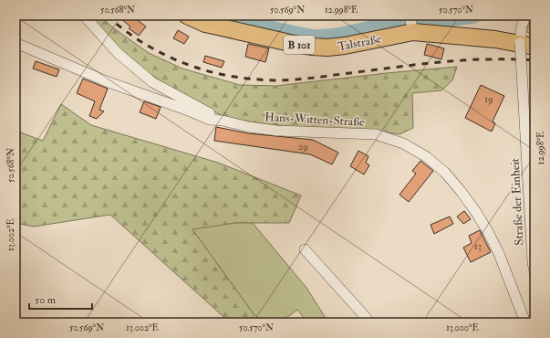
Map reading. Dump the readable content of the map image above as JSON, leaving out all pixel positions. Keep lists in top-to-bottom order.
{
  "streets": {
    "main road": ["Talstraße", "B 101"],
    "street": ["Hans-Witten-Straße", "Straße der Einheit"]
  },
  "crossings": [
    ["Talstraße", "Straße der Einheit"]
  ],
  "house_numbers": ["19", "29", "13"],
  "scale_bar": "50 m",
  "coordinates": [
    "50.568°N",
    "50.569°N",
    "12.998°E",
    "50.570°N",
    "13.002°E",
    "13.000°E"
  ]
}
